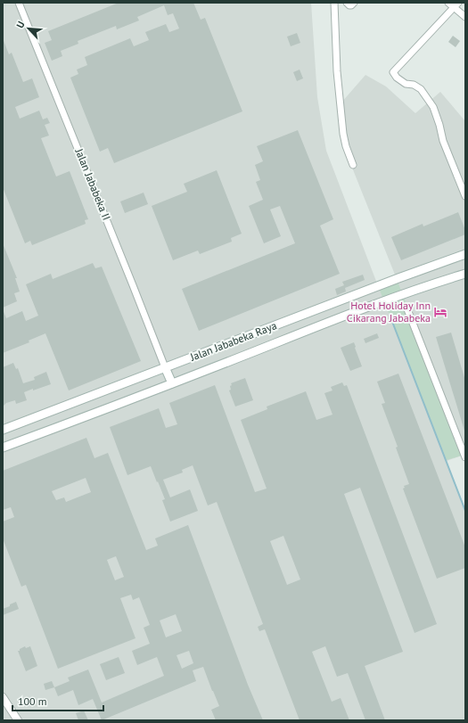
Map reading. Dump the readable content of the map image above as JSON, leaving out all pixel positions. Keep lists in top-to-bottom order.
{
  "streets": {
    "main road": ["Jalan Jababeka Raya"],
    "street": ["Jalan Jababeka II"]
  },
  "crossings": [
    ["Jalan Jababeka II", "Jalan Jababeka Raya"]
  ],
  "places": {
    "hotel": ["Hotel Holiday Inn Cikarang Jababeka"]
  },
  "scale_bar": "100 m",
  "north": "top left"
}
